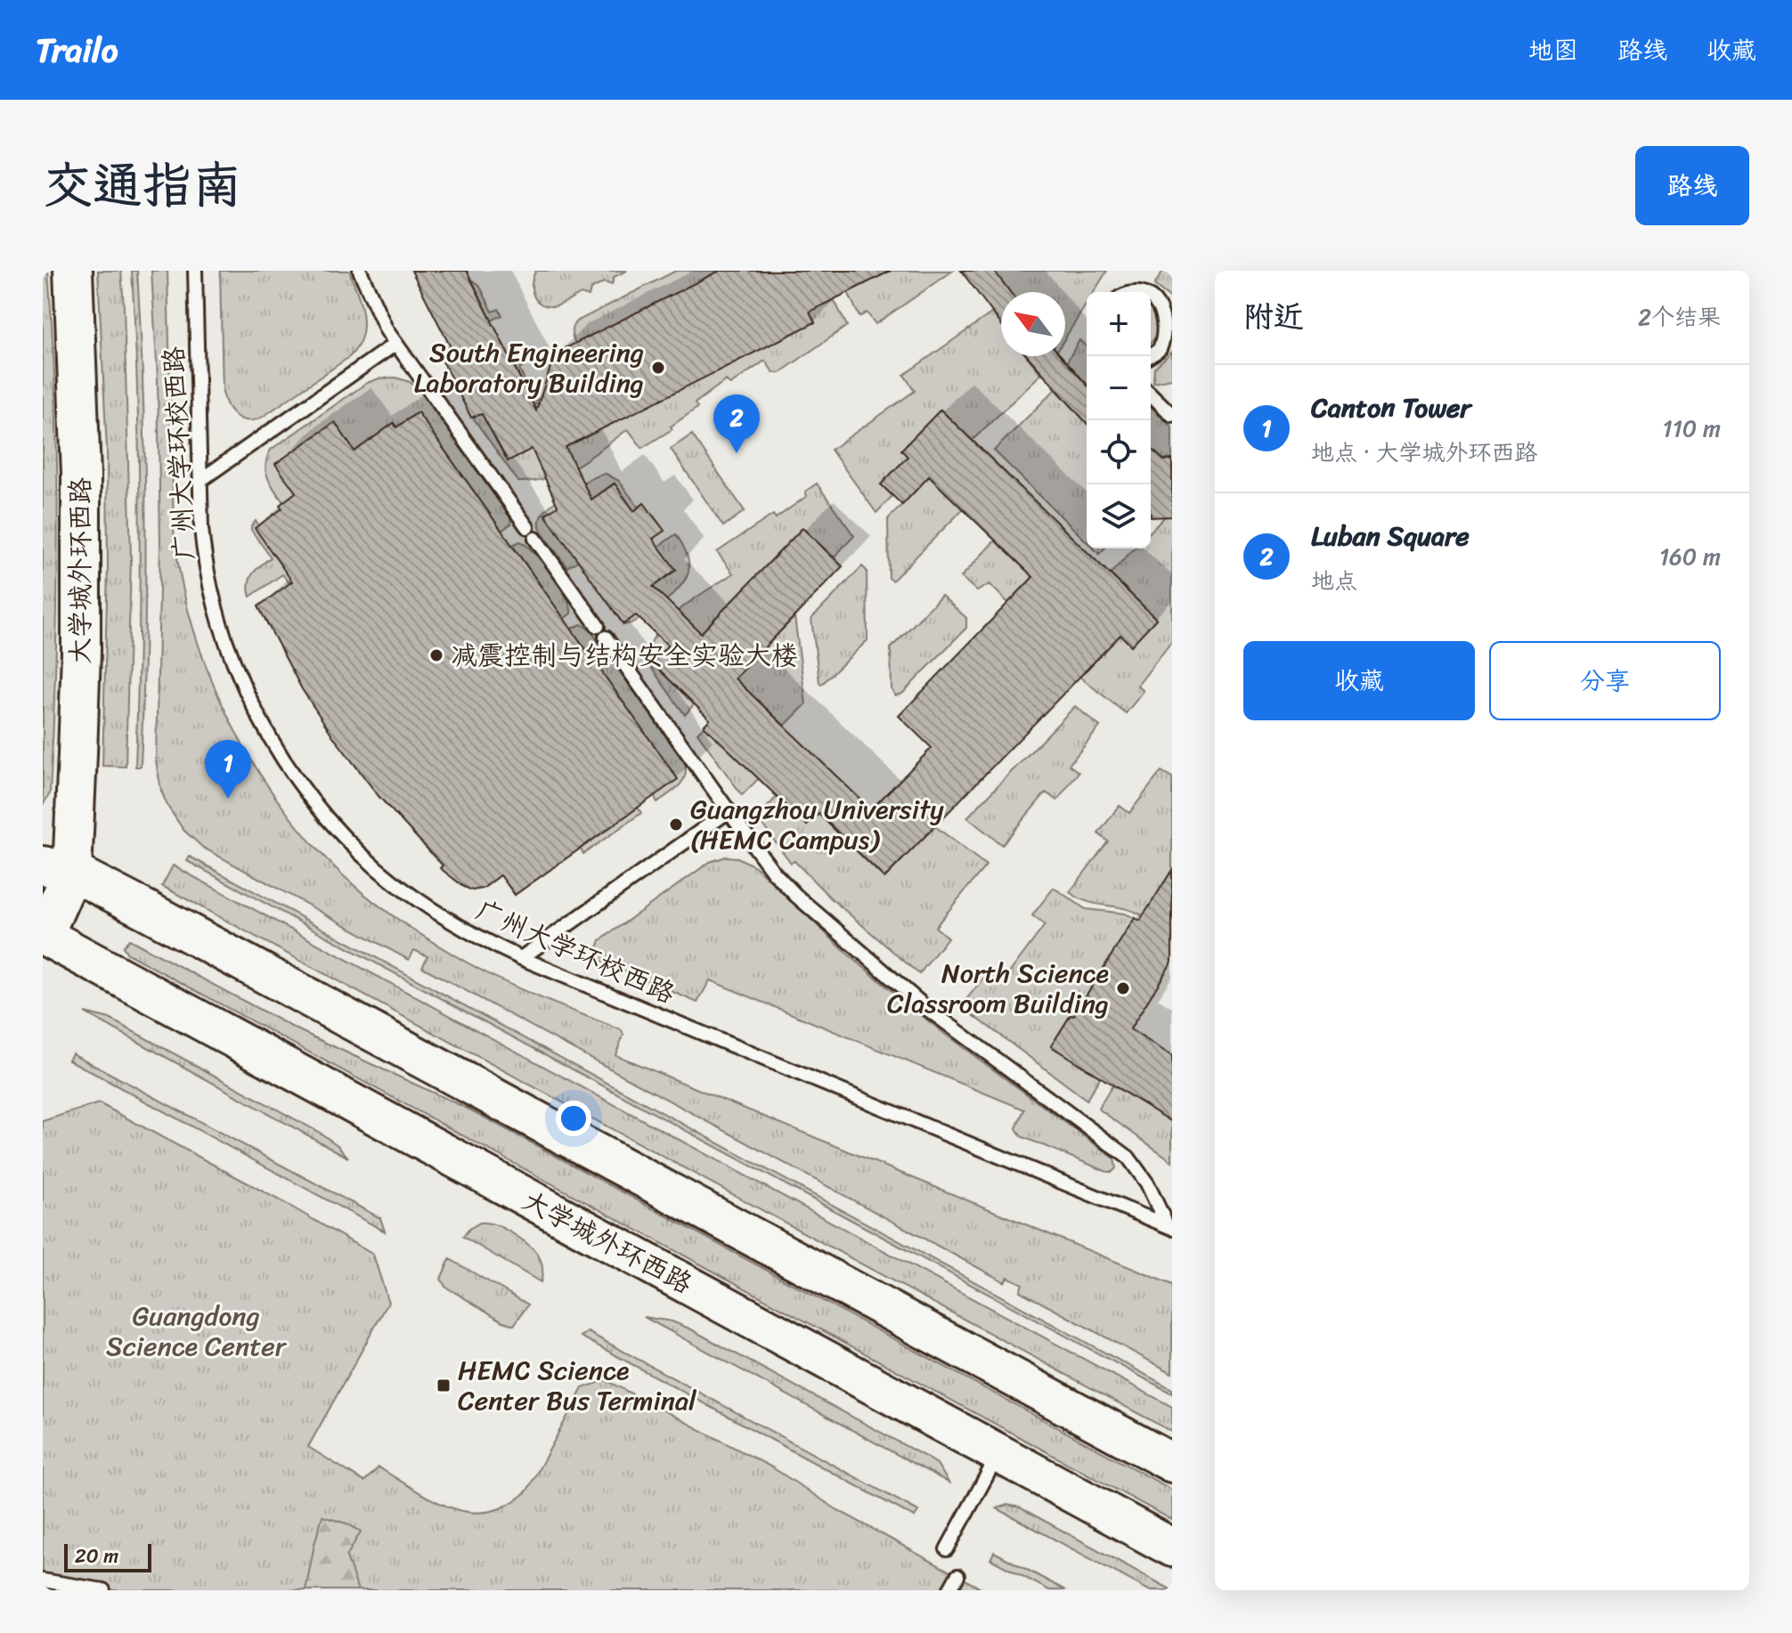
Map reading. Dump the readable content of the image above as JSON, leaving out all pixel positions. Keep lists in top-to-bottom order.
{
  "streets": {
    "main road": ["大学城外环西路"],
    "lane": ["广州大学环校西路"]
  },
  "parks": ["Guangdong Science Center"],
  "places": {
    "other": [
      "South Engineering Laboratory Building",
      "减震控制与结构安全实验大楼",
      "Guangzhou University (HEMC Campus)",
      "North Science Classroom Building"
    ],
    "transit": ["HEMC Science Center Bus Terminal"]
  },
  "scale_bar": "20 m",
  "north": "top left",
  "page": {
    "header": "Trailo",
    "nav": ["地图", "路线", "收藏"],
    "title": "交通指南",
    "buttons": [
      "路线",
      ["收藏", "分享"]
    ],
    "heading": ["附近", "2个结果"],
    "map_buttons": ["+", "−"],
    "list": [
      {
        "mark": "1",
        "name": "Canton Tower",
        "note": "地点 · 大学城外环西路",
        "value": "110 m"
      },
      {
        "mark": "2",
        "name": "Luban Square",
        "note": "地点",
        "value": "160 m"
      }
    ],
    "pins": ["2", "1"],
    "scale": "20 m"
  }
}
